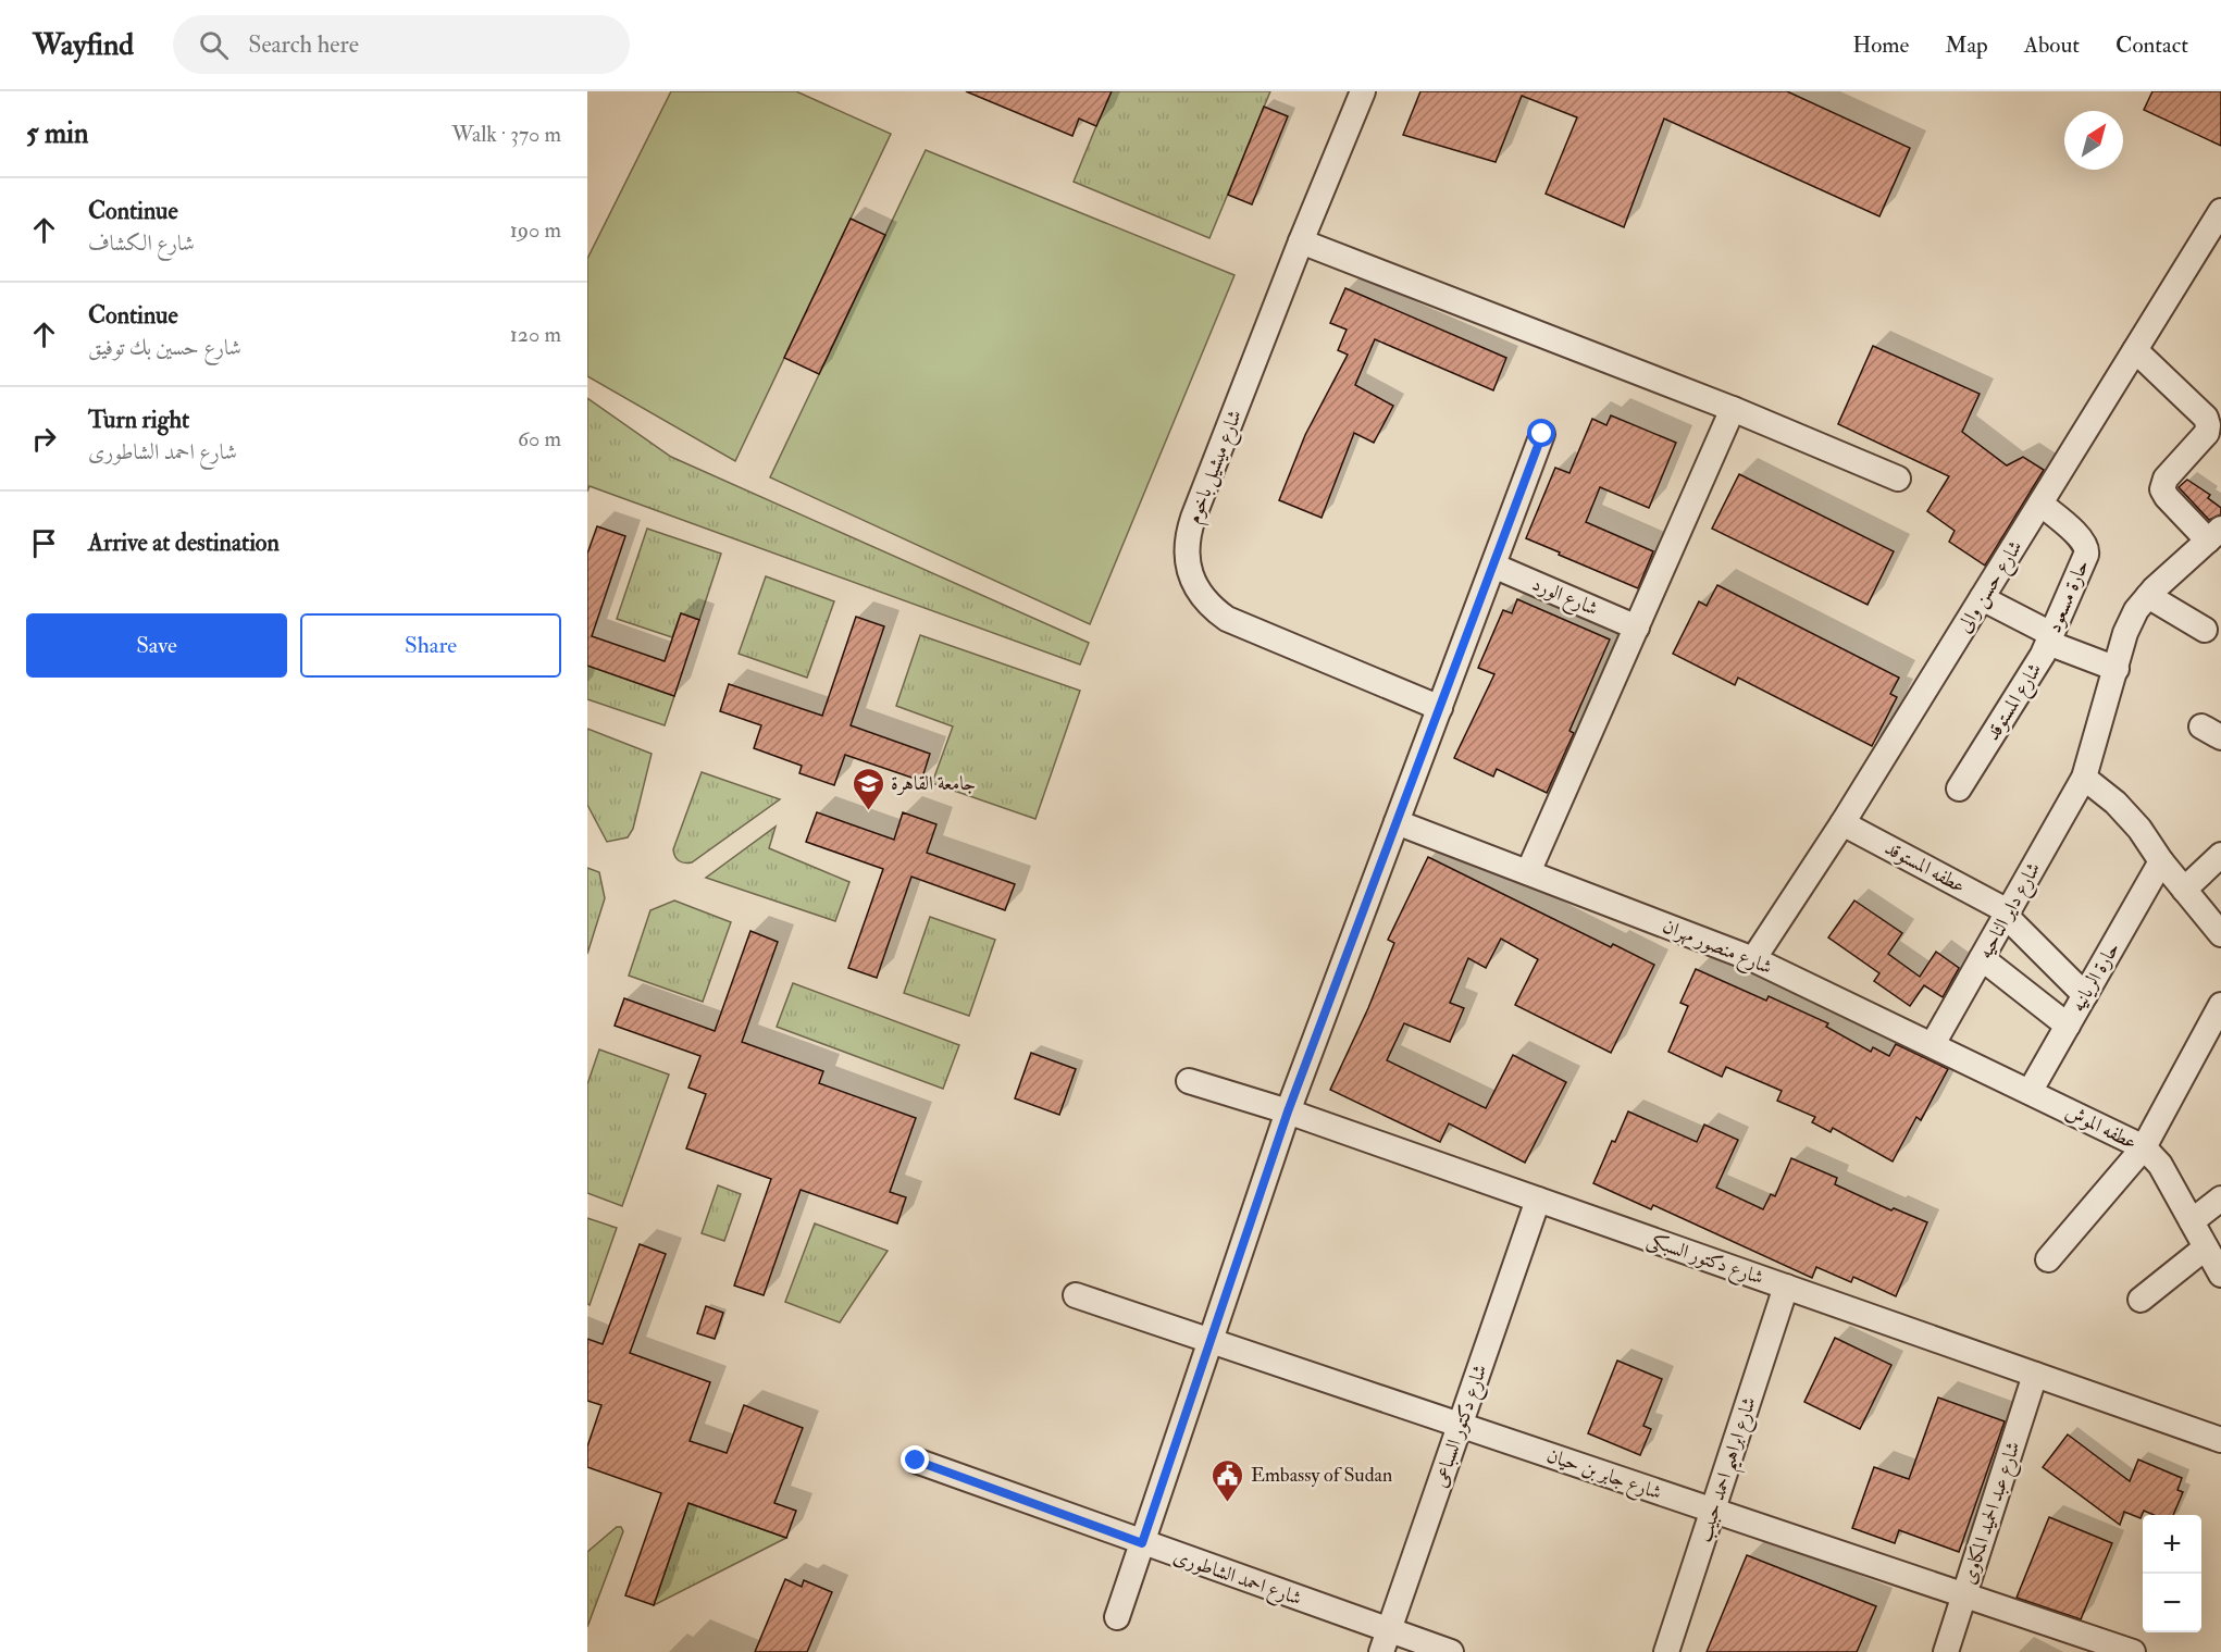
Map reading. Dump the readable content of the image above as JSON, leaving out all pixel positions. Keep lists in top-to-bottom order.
{
  "streets": {
    "street": [
      "شارع ميشيل باخوم",
      "شارع حسن والى",
      "شارع الورد",
      "حارة مسعود",
      "شارع المستوقد",
      "عطفه المستوقد",
      "شارع داير الناحيه",
      "شارع منصور مهران",
      "حارة الريانيه",
      "عطفه الموش",
      "شارع دكتور السبكى",
      "شارع دكتور السباعى",
      "شارع ابراهيم احمد حبيب",
      "شارع جابر بن حيان",
      "شارع عبد الحميد المكاوى",
      "شارع احمد الشاطورى"
    ]
  },
  "crossings": [
    ["شارع حسن والى", "حارة مسعود"],
    ["شارع حسن والى", "عطفه المستوقد"],
    ["شارع حسن والى", "شارع منصور مهران"],
    ["حارة مسعود", "شارع المستوقد"],
    ["شارع المستوقد", "شارع داير الناحيه"],
    ["عطفه المستوقد", "شارع داير الناحيه"],
    ["عطفه المستوقد", "حارة الريانيه"],
    ["شارع داير الناحيه", "شارع منصور مهران"],
    ["شارع منصور مهران", "حارة الريانيه"],
    ["شارع منصور مهران", "عطفه الموش"],
    ["حارة الريانيه", "عطفه الموش"],
    ["شارع دكتور السبكى", "شارع دكتور السباعى"],
    ["شارع دكتور السبكى", "شارع ابراهيم احمد حبيب"],
    ["شارع دكتور السبكى", "شارع عبد الحميد المكاوى"],
    ["شارع دكتور السباعى", "شارع جابر بن حيان"],
    ["شارع دكتور السباعى", "شارع احمد الشاطورى"],
    ["شارع ابراهيم احمد حبيب", "شارع جابر بن حيان"],
    ["شارع جابر بن حيان", "شارع عبد الحميد المكاوى"]
  ],
  "places": {
    "school or university": ["جامعة القاهرة"],
    "public building": ["Embassy of Sudan"]
  },
  "north": "top right",
  "page": {
    "header": "Wayfind",
    "search": "Search here",
    "nav": [
      "Home",
      "Map",
      "About",
      "Contact"
    ],
    "heading": ["5 min", "Walk · 370 m"],
    "list": [
      ["Continue", "شارع الكشاف", "190 m"],
      ["Continue", "شارع حسين بك توفيق", "120 m"],
      ["Turn right", "شارع احمد الشاطورى", "60 m"],
      "Arrive at destination"
    ],
    "buttons": ["Save", "Share"],
    "map_buttons": ["+", "−"]
  }
}
